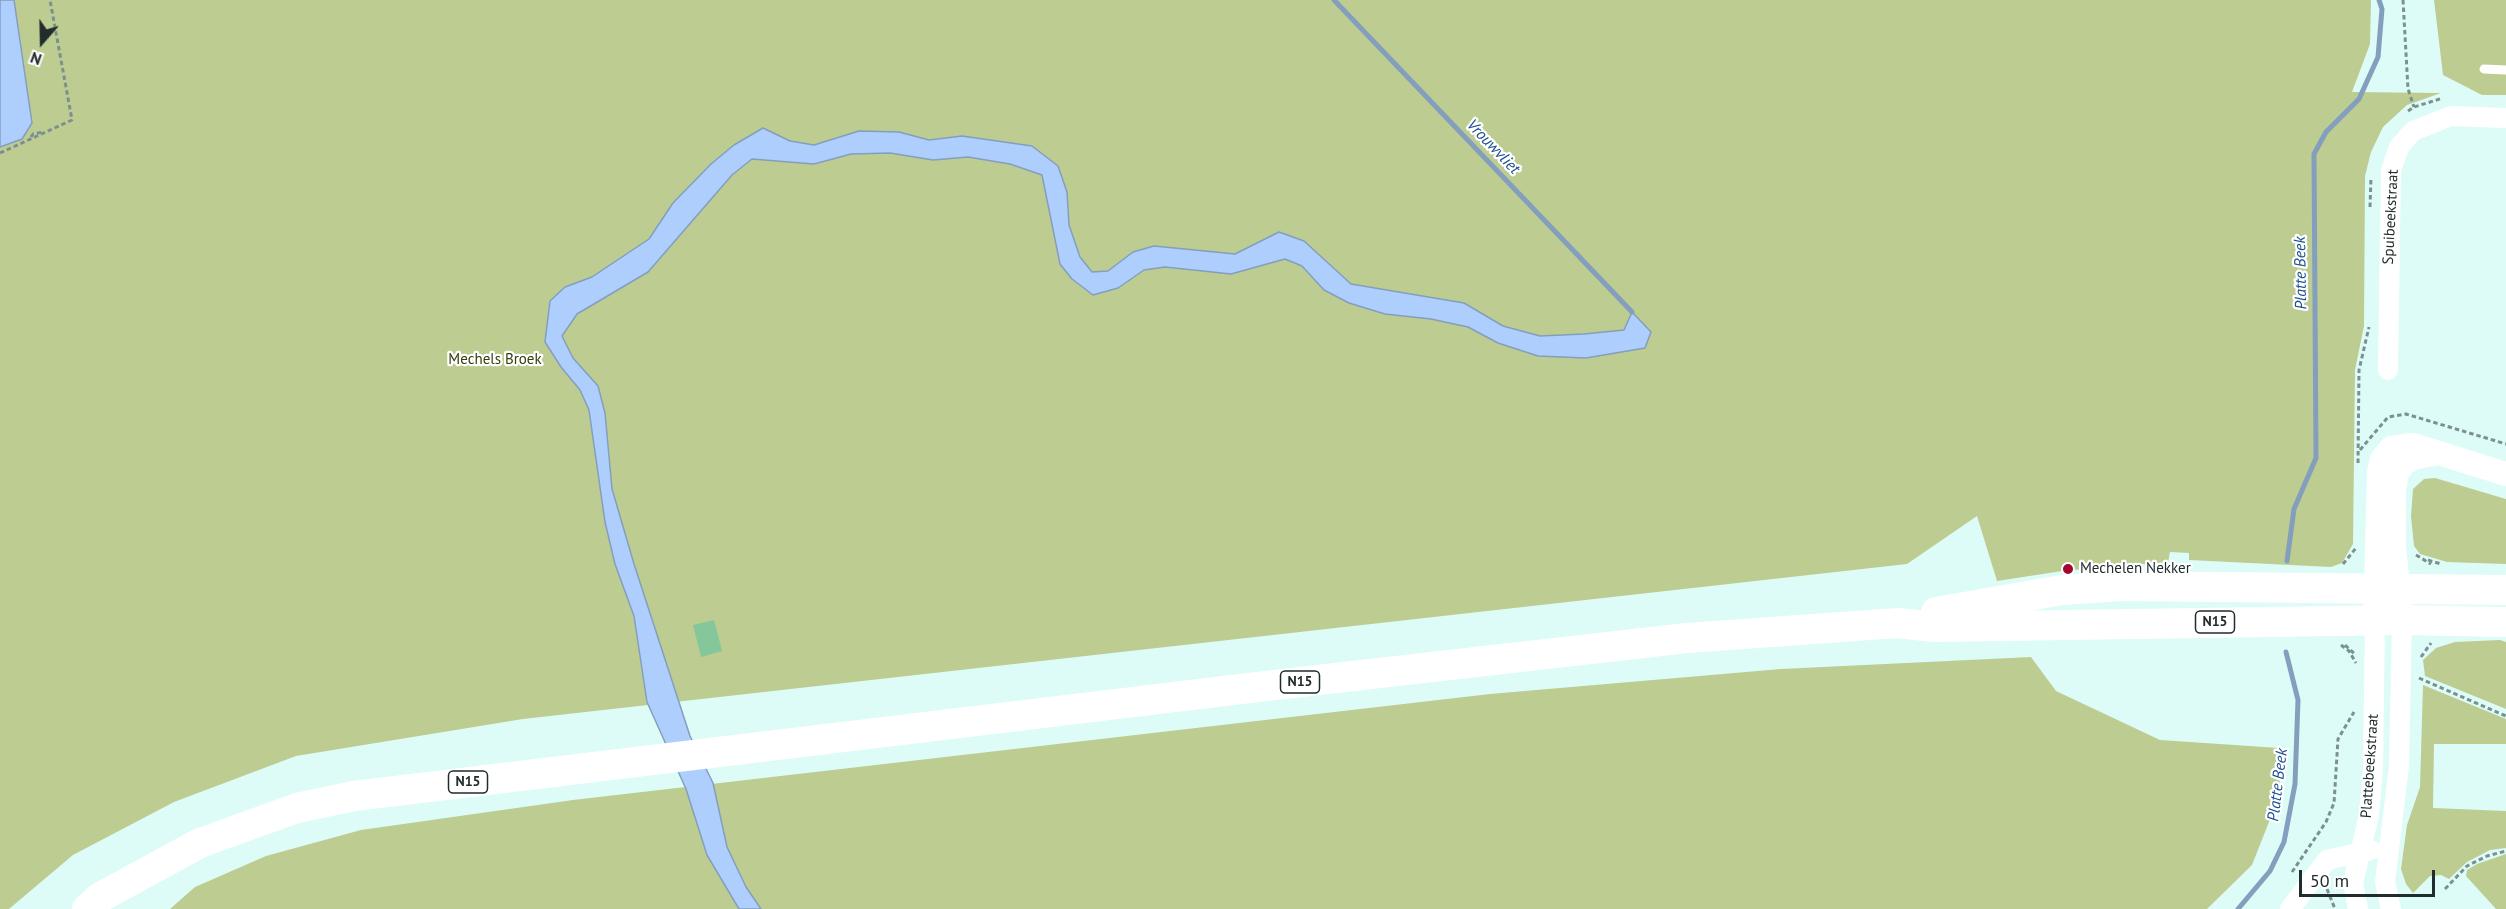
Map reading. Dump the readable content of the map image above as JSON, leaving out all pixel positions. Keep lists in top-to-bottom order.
{
  "streets": {
    "main road": ["N15"],
    "street": ["Spuibeekstraat", "Plattebeekstraat"]
  },
  "crossings": [
    ["N15", "Plattebeekstraat"]
  ],
  "water": ["Vrouwvliet", "Platte Beek"],
  "parks": ["Mechels Broek"],
  "places": ["Mechelen Nekker"],
  "scale_bar": "50 m",
  "north": "bottom"
}
